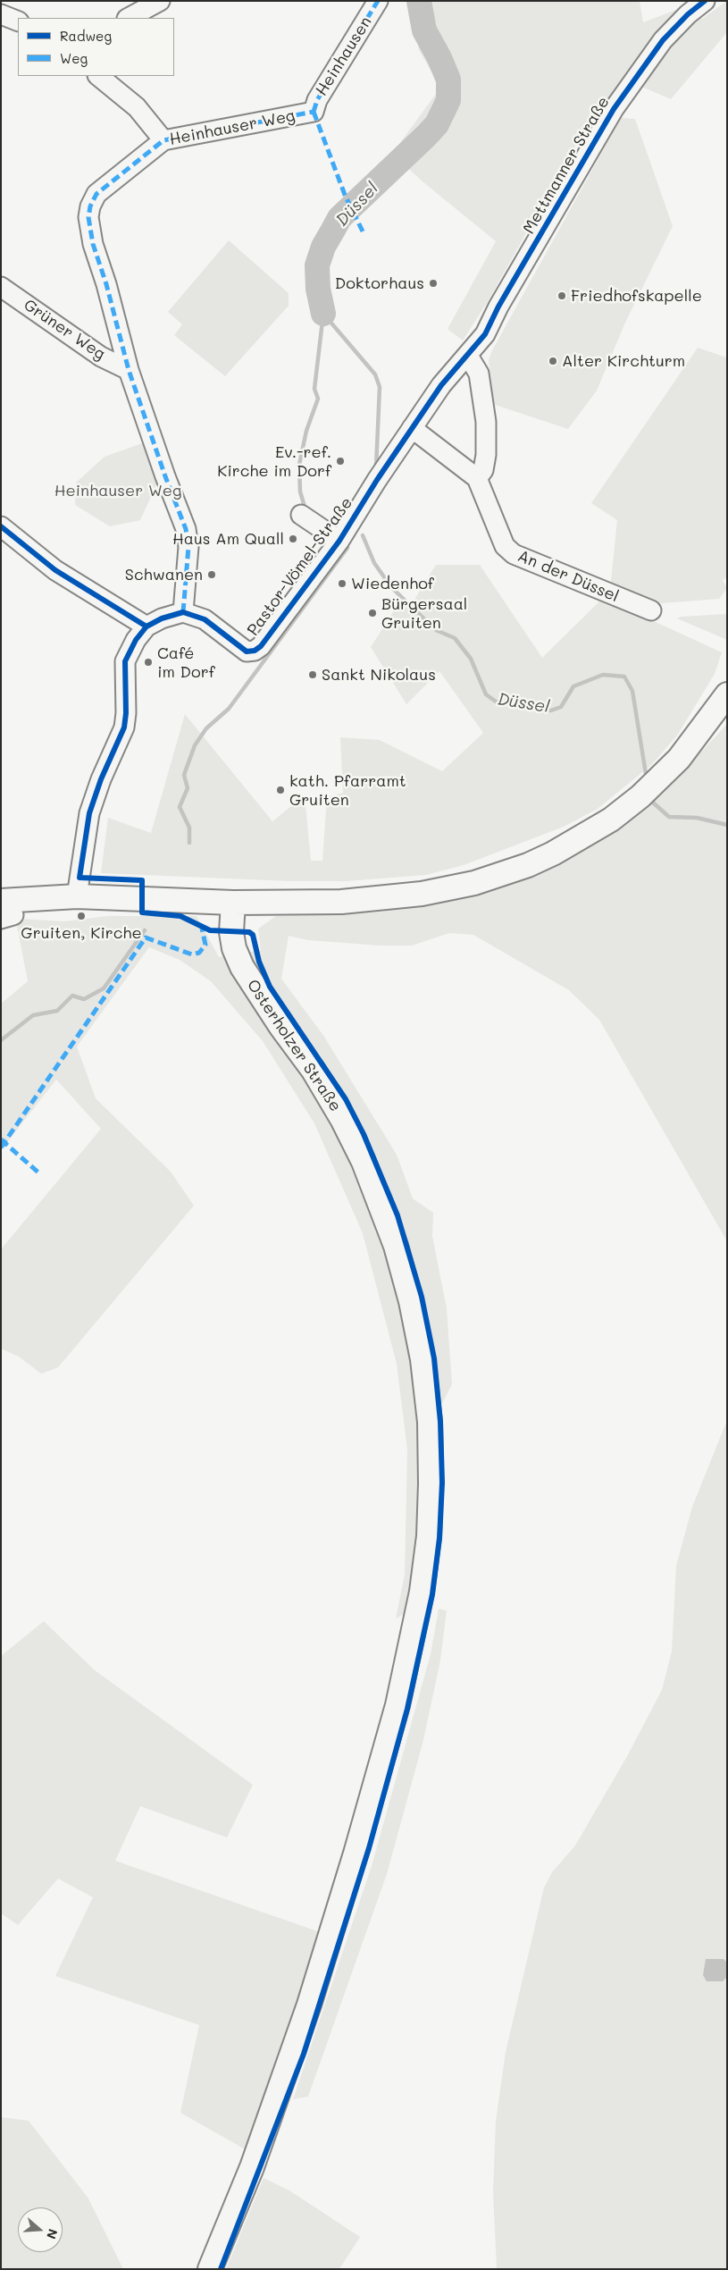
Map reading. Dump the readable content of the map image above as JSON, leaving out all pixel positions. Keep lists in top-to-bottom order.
{
  "streets": {
    "main road": ["Osterholzer Straße"],
    "street": [
      "Heinhausen",
      "Heinhauser Weg",
      "Mettmanner Straße",
      "Grüner Weg",
      "Pastor-Vömel-Straße",
      "An der Düssel"
    ]
  },
  "crossings": [
    ["Heinhausen", "Heinhauser Weg"],
    ["Heinhauser Weg", "Grüner Weg"],
    ["Heinhauser Weg", "Pastor-Vömel-Straße"],
    ["Mettmanner Straße", "Pastor-Vömel-Straße"]
  ],
  "water": ["Düssel"],
  "parks": ["Heinhauser Weg"],
  "places": [
    "Doktorhaus",
    "Friedhofskapelle",
    "Alter Kirchturm",
    "Ev.-ref. Kirche im Dorf",
    "Haus Am Quall",
    "Schwanen",
    "Wiedenhof",
    "Bürgersaal Gruiten",
    "Café im Dorf",
    "Sankt Nikolaus",
    "kath. Pfarramt Gruiten",
    "Gruiten, Kirche"
  ],
  "legend": ["Radweg", "Weg"],
  "north": "right"
}
